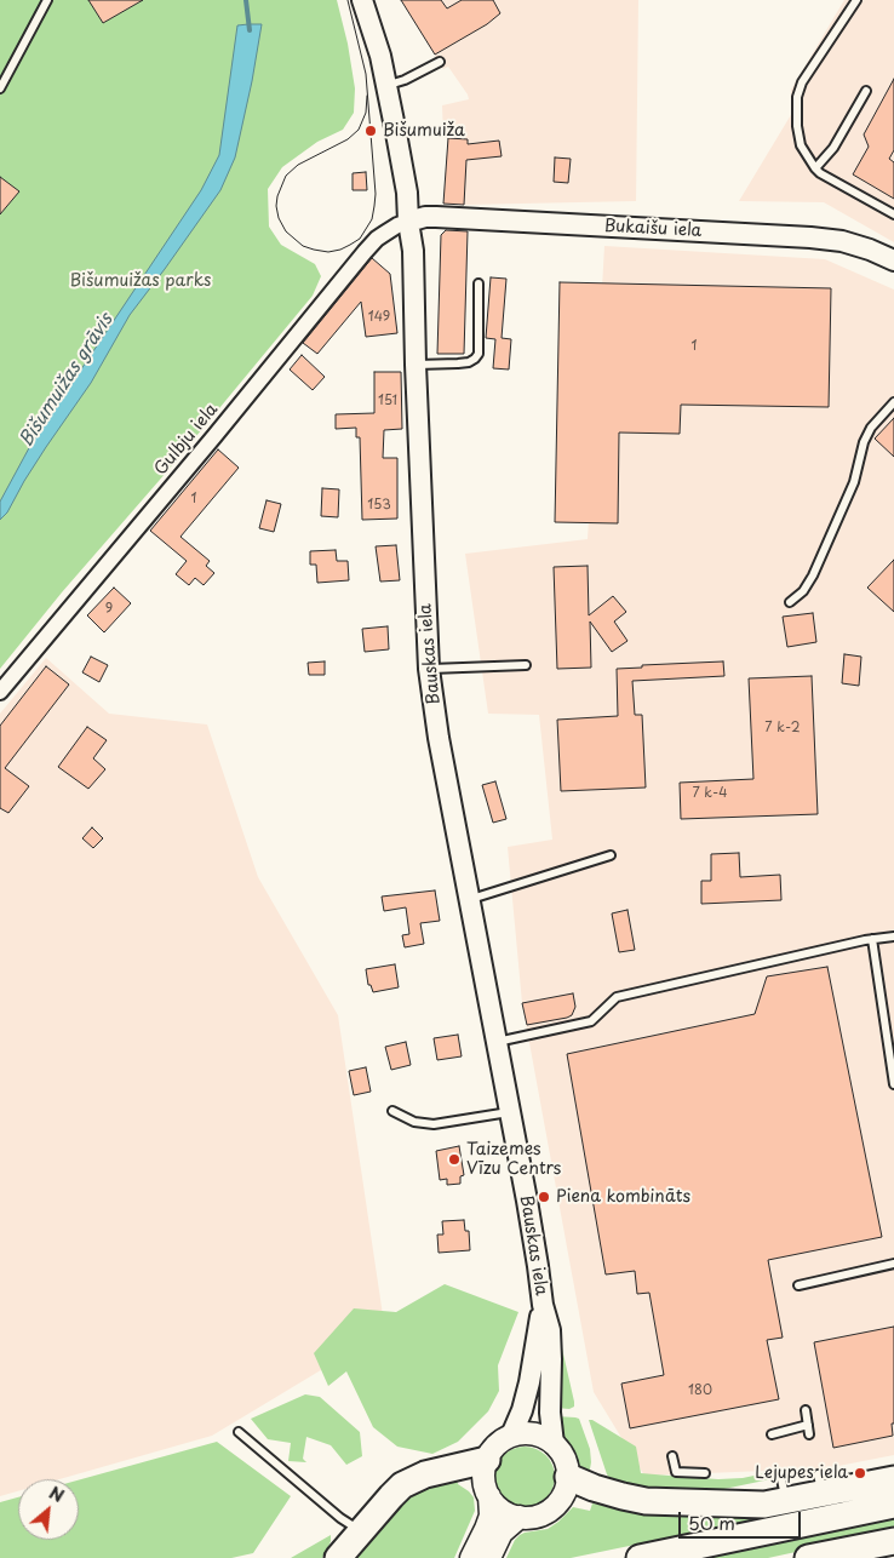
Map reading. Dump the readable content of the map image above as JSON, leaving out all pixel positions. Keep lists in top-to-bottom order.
{
  "streets": {
    "street": ["Bukaišu iela", "Gulbju iela", "Bauskas iela"]
  },
  "crossings": [
    ["Bukaišu iela", "Gulbju iela"],
    ["Bukaišu iela", "Bauskas iela"],
    ["Gulbju iela", "Bauskas iela"]
  ],
  "water": ["Bišumuižas grāvis"],
  "parks": ["Bišumuižas parks"],
  "places": [
    "Bišumuiža",
    "Taizemes Vīzu Centrs",
    "Piena kombināts",
    "Lejupes iela"
  ],
  "house_numbers": [
    "149",
    "1",
    "151",
    "1",
    "153",
    "9",
    "7 k-2",
    "7 k-4",
    "180"
  ],
  "scale_bar": "50 m",
  "north": "top right"
}
